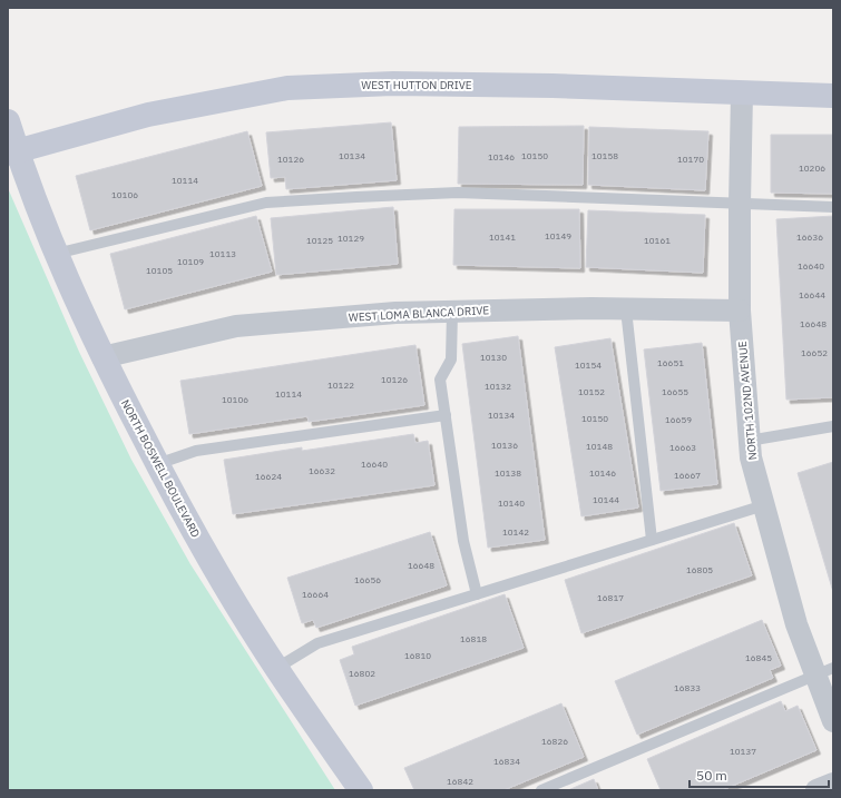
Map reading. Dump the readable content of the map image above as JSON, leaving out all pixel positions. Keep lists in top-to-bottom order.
{
  "streets": {
    "street": [
      "WEST HUTTON DRIVE",
      "WEST LOMA BLANCA DRIVE",
      "NORTH 102ND AVENUE",
      "NORTH BOSWELL BOULEVARD"
    ]
  },
  "crossings": [
    ["WEST HUTTON DRIVE", "NORTH 102ND AVENUE"],
    ["WEST HUTTON DRIVE", "NORTH BOSWELL BOULEVARD"],
    ["WEST LOMA BLANCA DRIVE", "NORTH 102ND AVENUE"],
    ["WEST LOMA BLANCA DRIVE", "NORTH BOSWELL BOULEVARD"]
  ],
  "house_numbers": [
    "10134",
    "10150",
    "10158",
    "10146",
    "10126",
    "10170",
    "10206",
    "10114",
    "10106",
    "10149",
    "10141",
    "16636",
    "10129",
    "10125",
    "10161",
    "10113",
    "10109",
    "16640",
    "10105",
    "16644",
    "16648",
    "16652",
    "10130",
    "16651",
    "10154",
    "10126",
    "10122",
    "10132",
    "10152",
    "16655",
    "10114",
    "10106",
    "10134",
    "10150",
    "16659",
    "10136",
    "10148",
    "16663",
    "16640",
    "16632",
    "10138",
    "10146",
    "16667",
    "16624",
    "10144",
    "10140",
    "10142",
    "16648",
    "16805",
    "16656",
    "16664",
    "16817",
    "16818",
    "16810",
    "16845",
    "16802",
    "16833",
    "16826",
    "10137",
    "16834",
    "16842"
  ],
  "scale_bar": "50 m"
}
